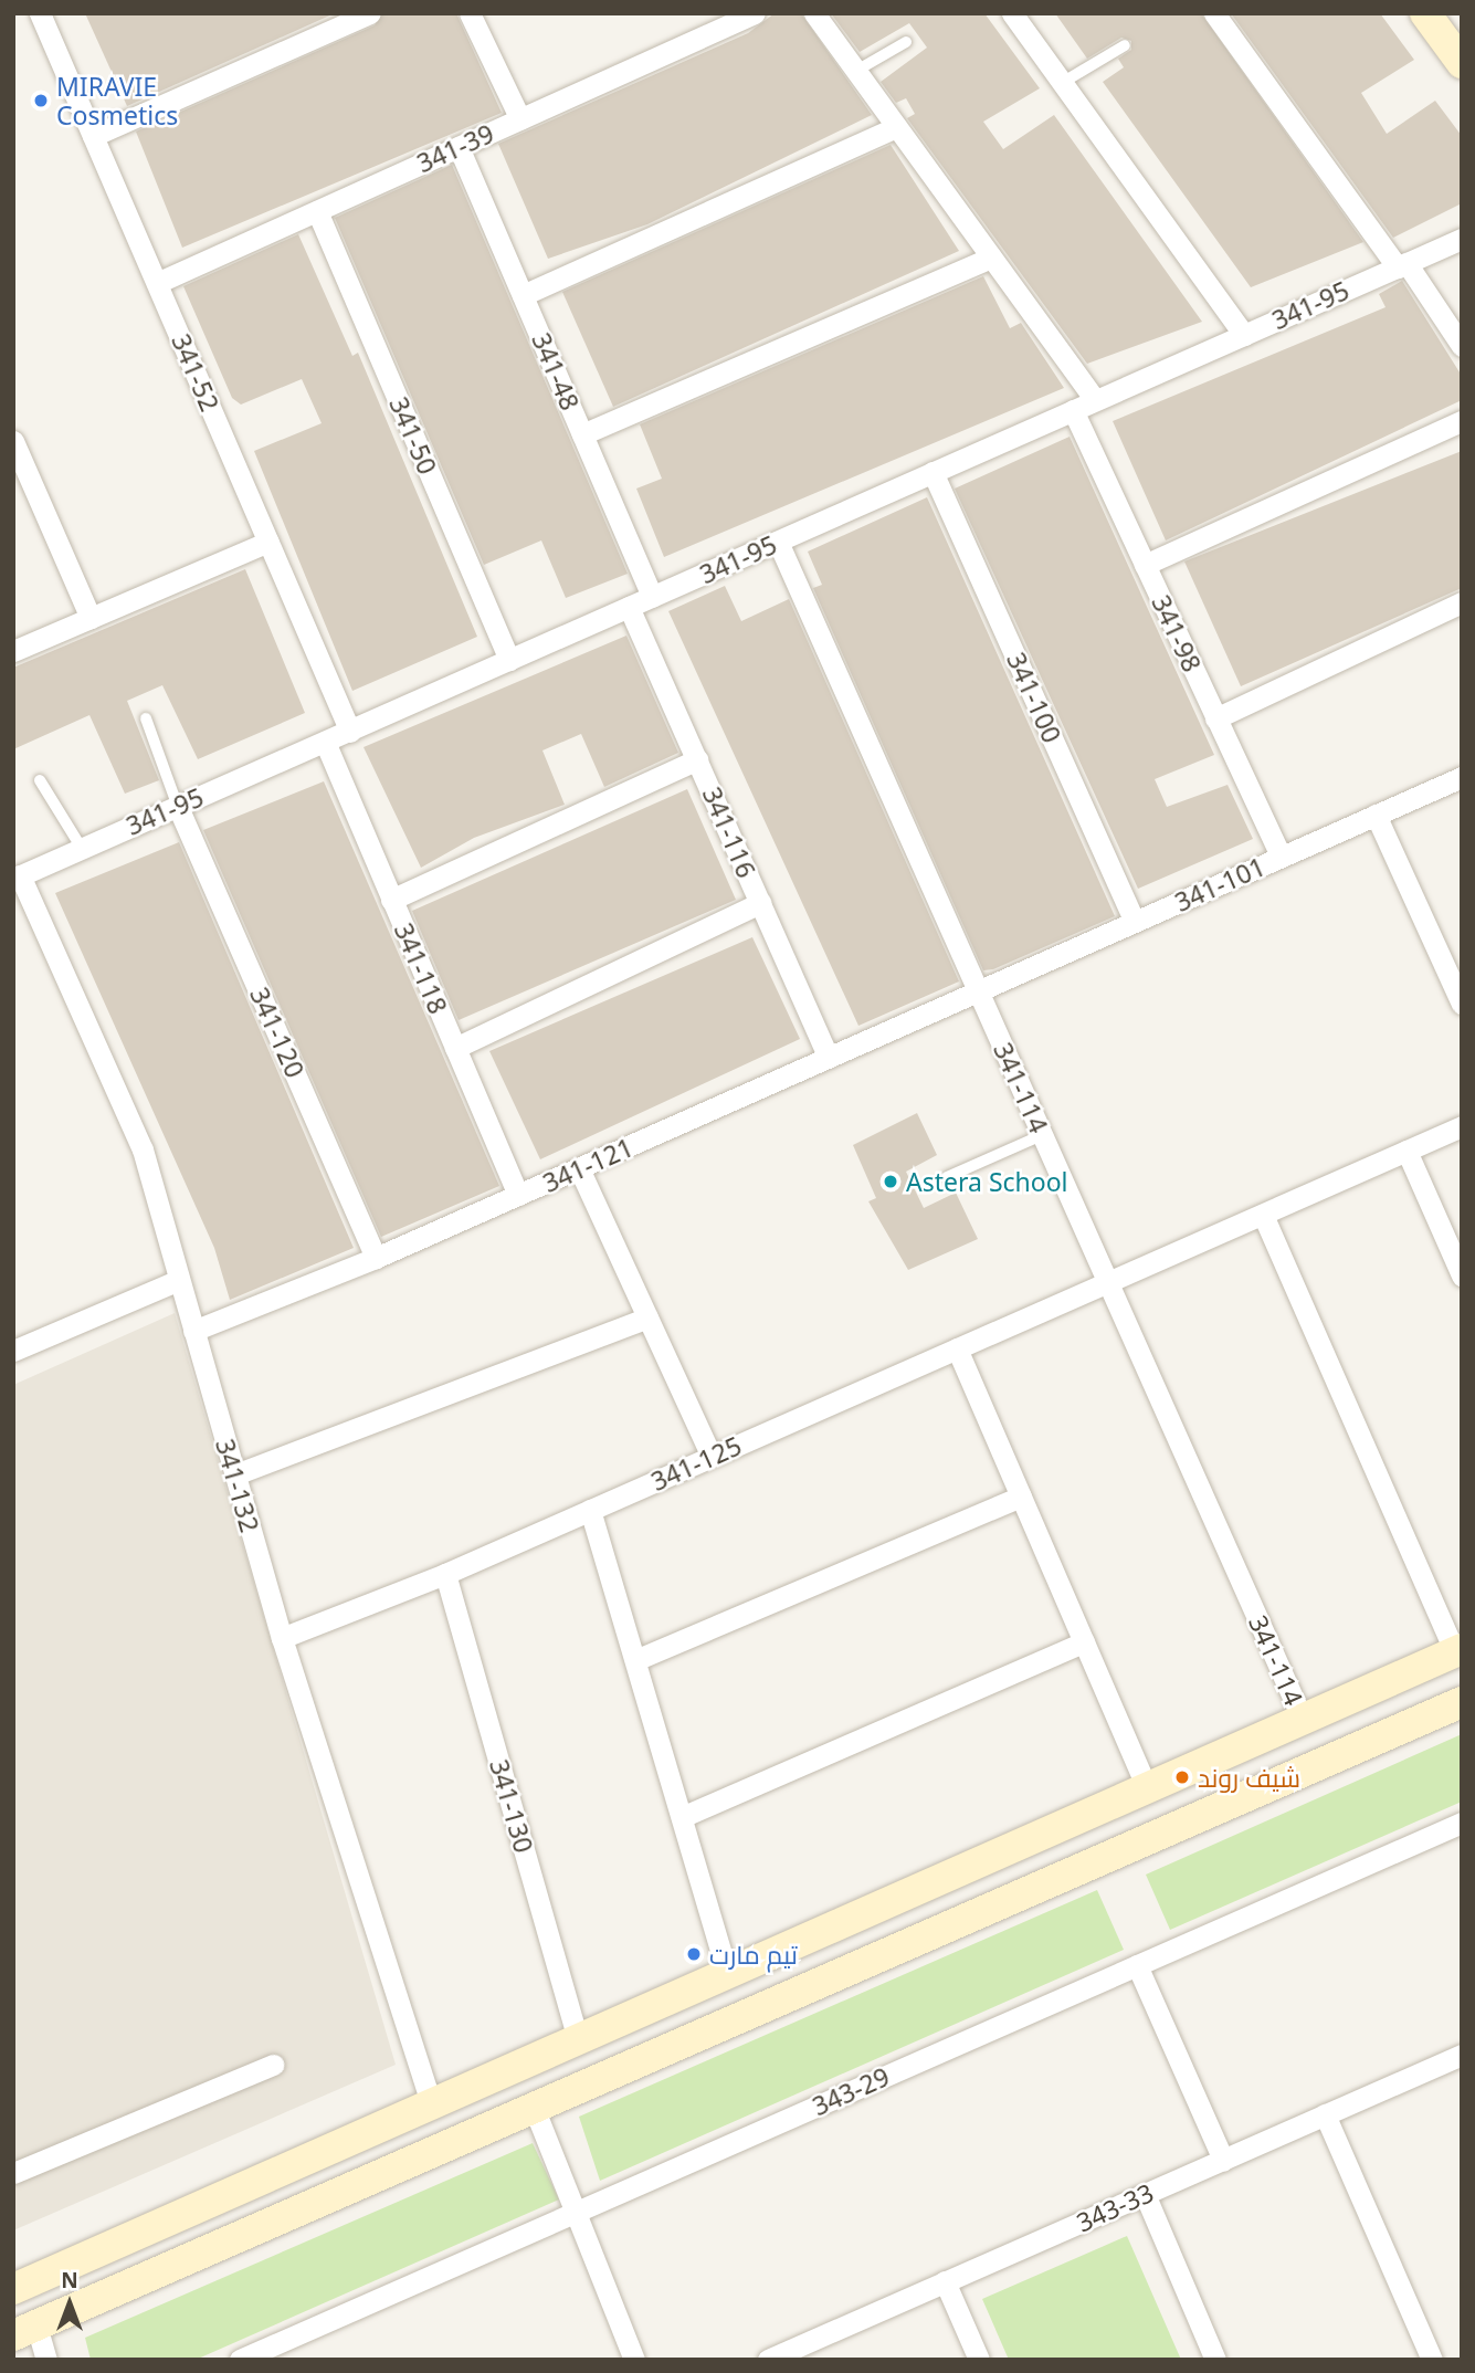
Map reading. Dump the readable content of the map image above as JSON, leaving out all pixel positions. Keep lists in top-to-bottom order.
{
  "streets": {
    "street": [
      "341-39",
      "341-95",
      "341-48",
      "341-52",
      "341-50",
      "341-98",
      "341-100",
      "341-116",
      "341-101",
      "341-118",
      "341-120",
      "341-114",
      "341-121",
      "341-125",
      "341-132",
      "341-130",
      "343-29",
      "343-33"
    ]
  },
  "crossings": [
    ["341-39", "341-48"],
    ["341-39", "341-52"],
    ["341-39", "341-50"],
    ["341-95", "341-48"],
    ["341-95", "341-52"],
    ["341-95", "341-50"],
    ["341-95", "341-98"],
    ["341-95", "341-100"],
    ["341-95", "341-116"],
    ["341-95", "341-118"],
    ["341-95", "341-120"],
    ["341-95", "341-114"],
    ["341-95", "341-132"],
    ["341-98", "341-101"],
    ["341-100", "341-101"],
    ["341-116", "341-121"],
    ["341-101", "341-114"],
    ["341-101", "341-121"],
    ["341-118", "341-121"],
    ["341-120", "341-121"],
    ["341-114", "341-121"],
    ["341-114", "341-125"],
    ["341-121", "341-132"],
    ["341-125", "341-132"],
    ["341-125", "341-130"]
  ],
  "places": [
    "MIRAVIE Cosmetics",
    "Astera School",
    "شیف روند",
    "تیم مارت"
  ],
  "north": "top"
}
